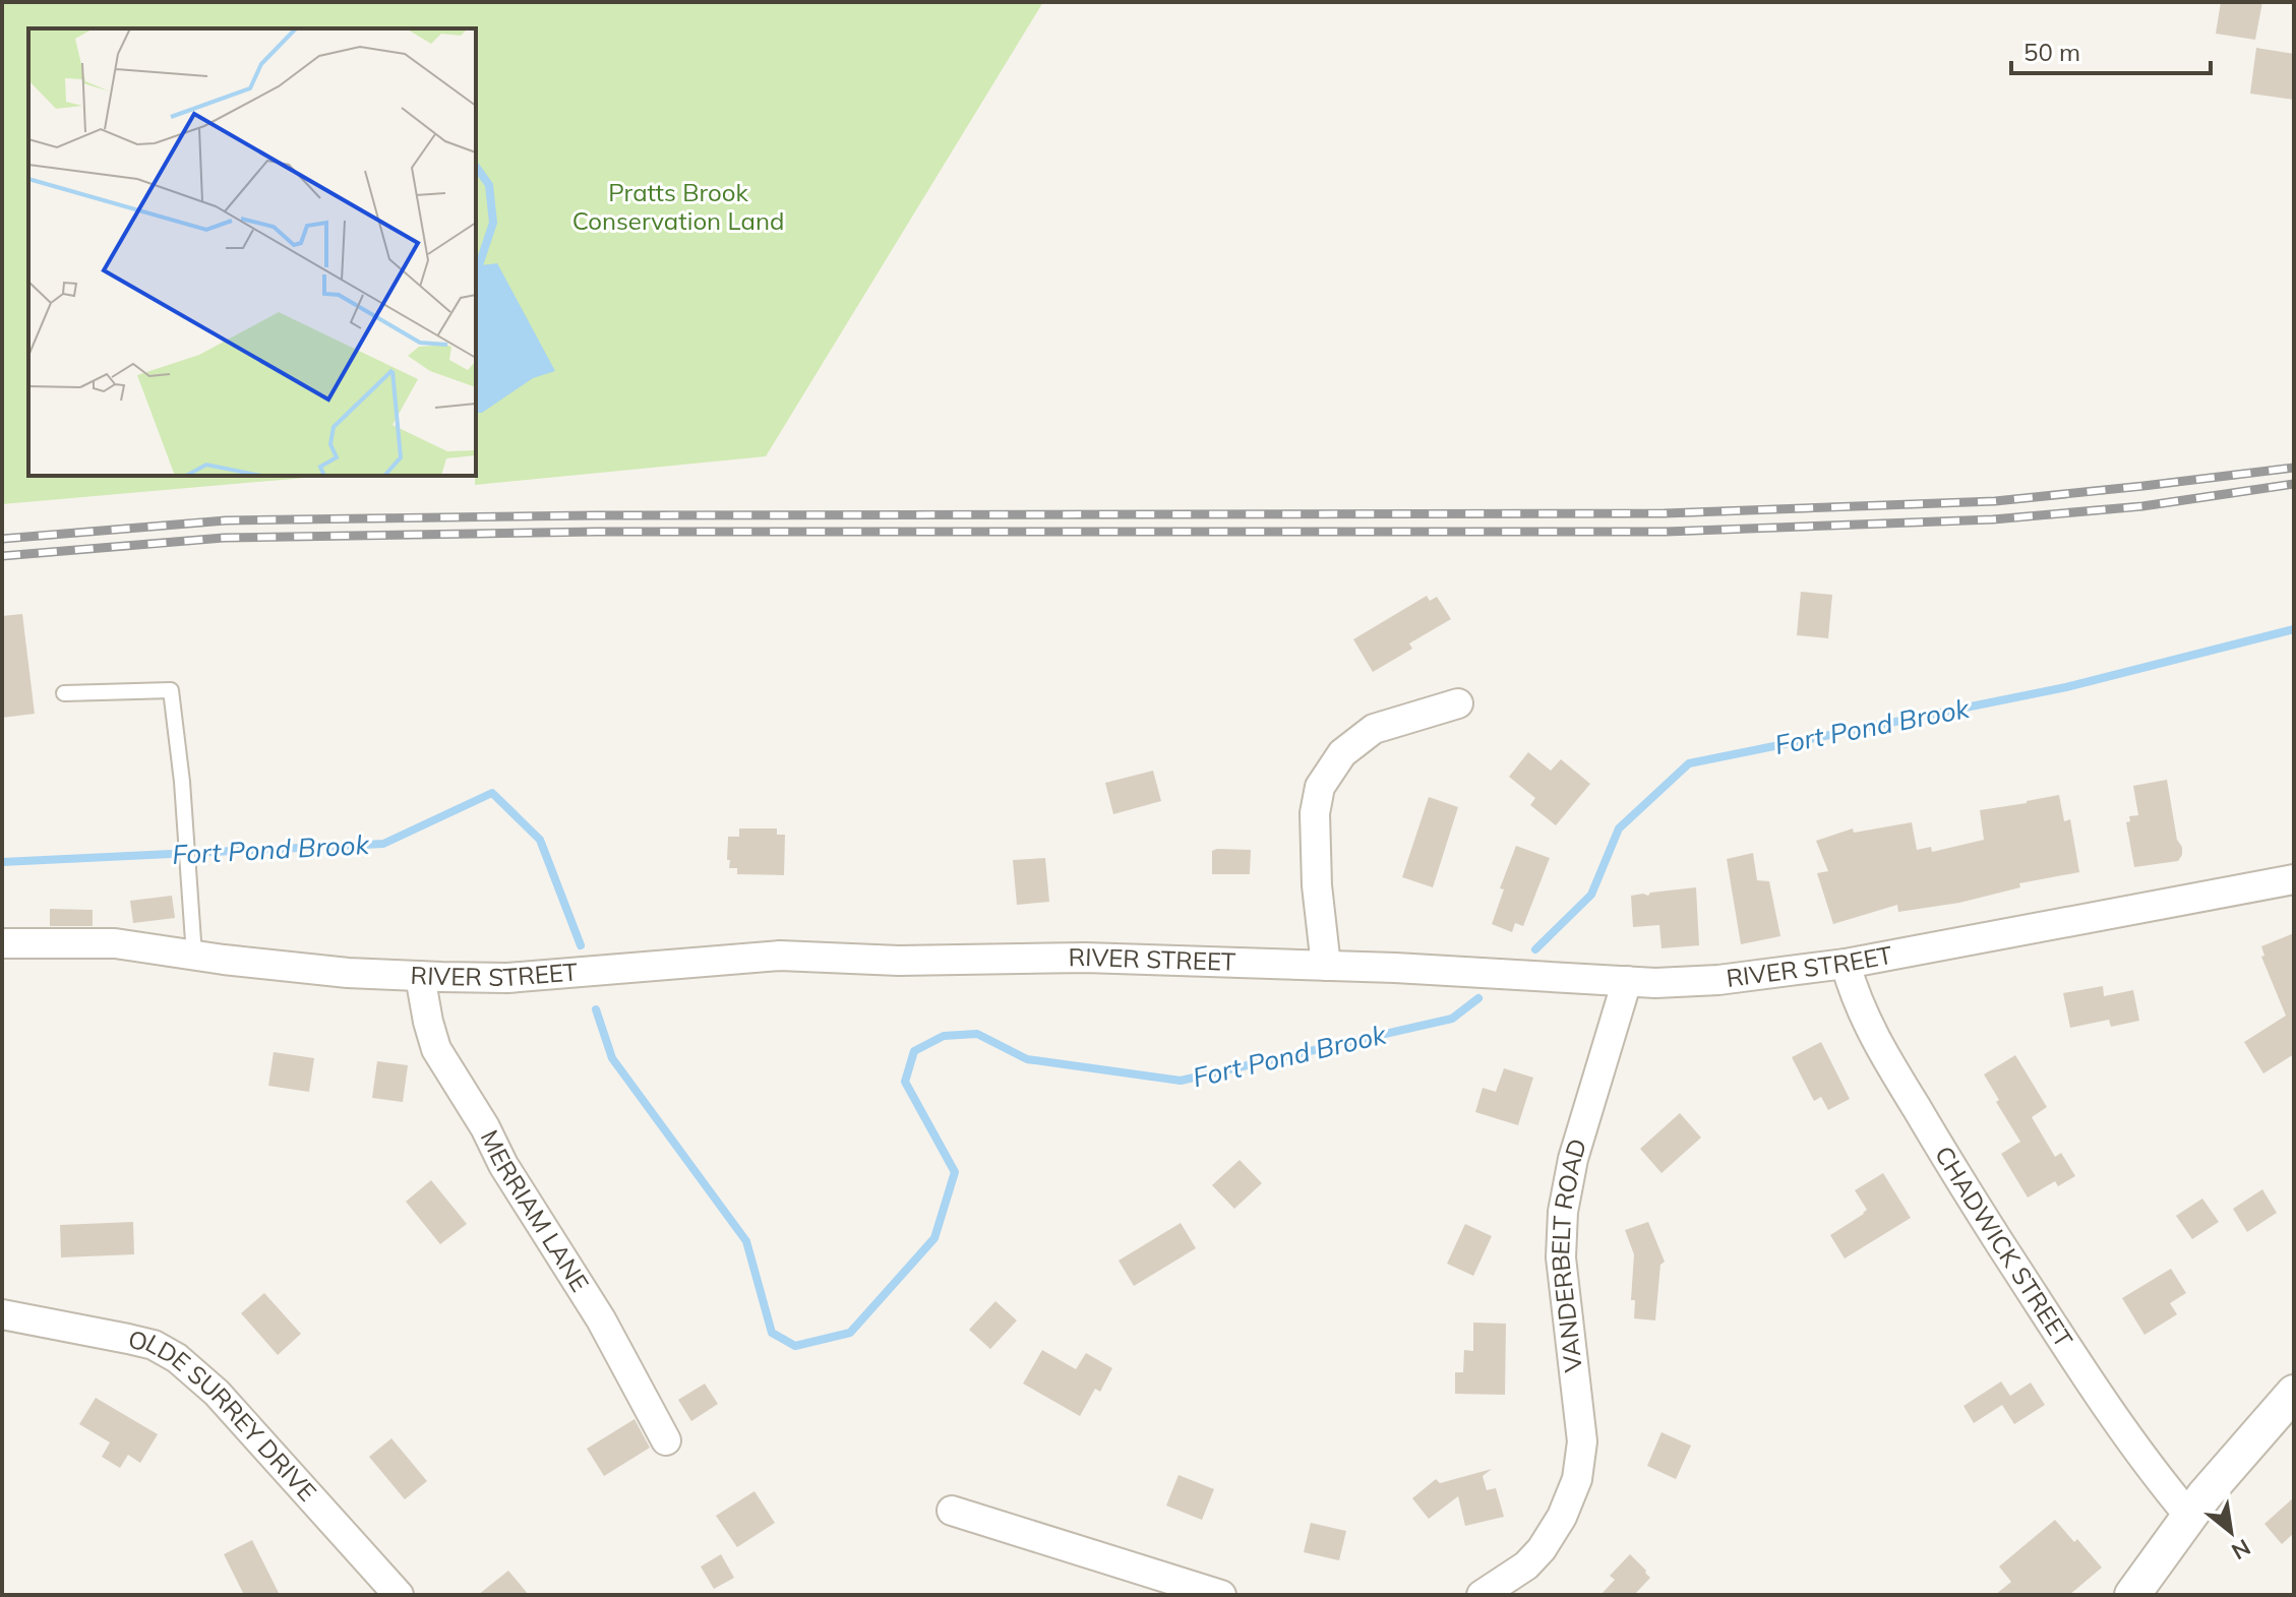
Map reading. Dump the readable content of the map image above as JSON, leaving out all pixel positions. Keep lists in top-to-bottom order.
{
  "streets": {
    "street": [
      "RIVER STREET",
      "MERRIAM LANE",
      "CHADWICK STREET",
      "VANDERBELT ROAD",
      "OLDE SURREY DRIVE"
    ]
  },
  "crossings": [
    ["RIVER STREET", "MERRIAM LANE"],
    ["RIVER STREET", "CHADWICK STREET"],
    ["RIVER STREET", "VANDERBELT ROAD"]
  ],
  "water": ["Fort Pond Brook"],
  "parks": ["Pratts Brook Conservation Land"],
  "scale_bar": "50 m",
  "north": "bottom right"
}
